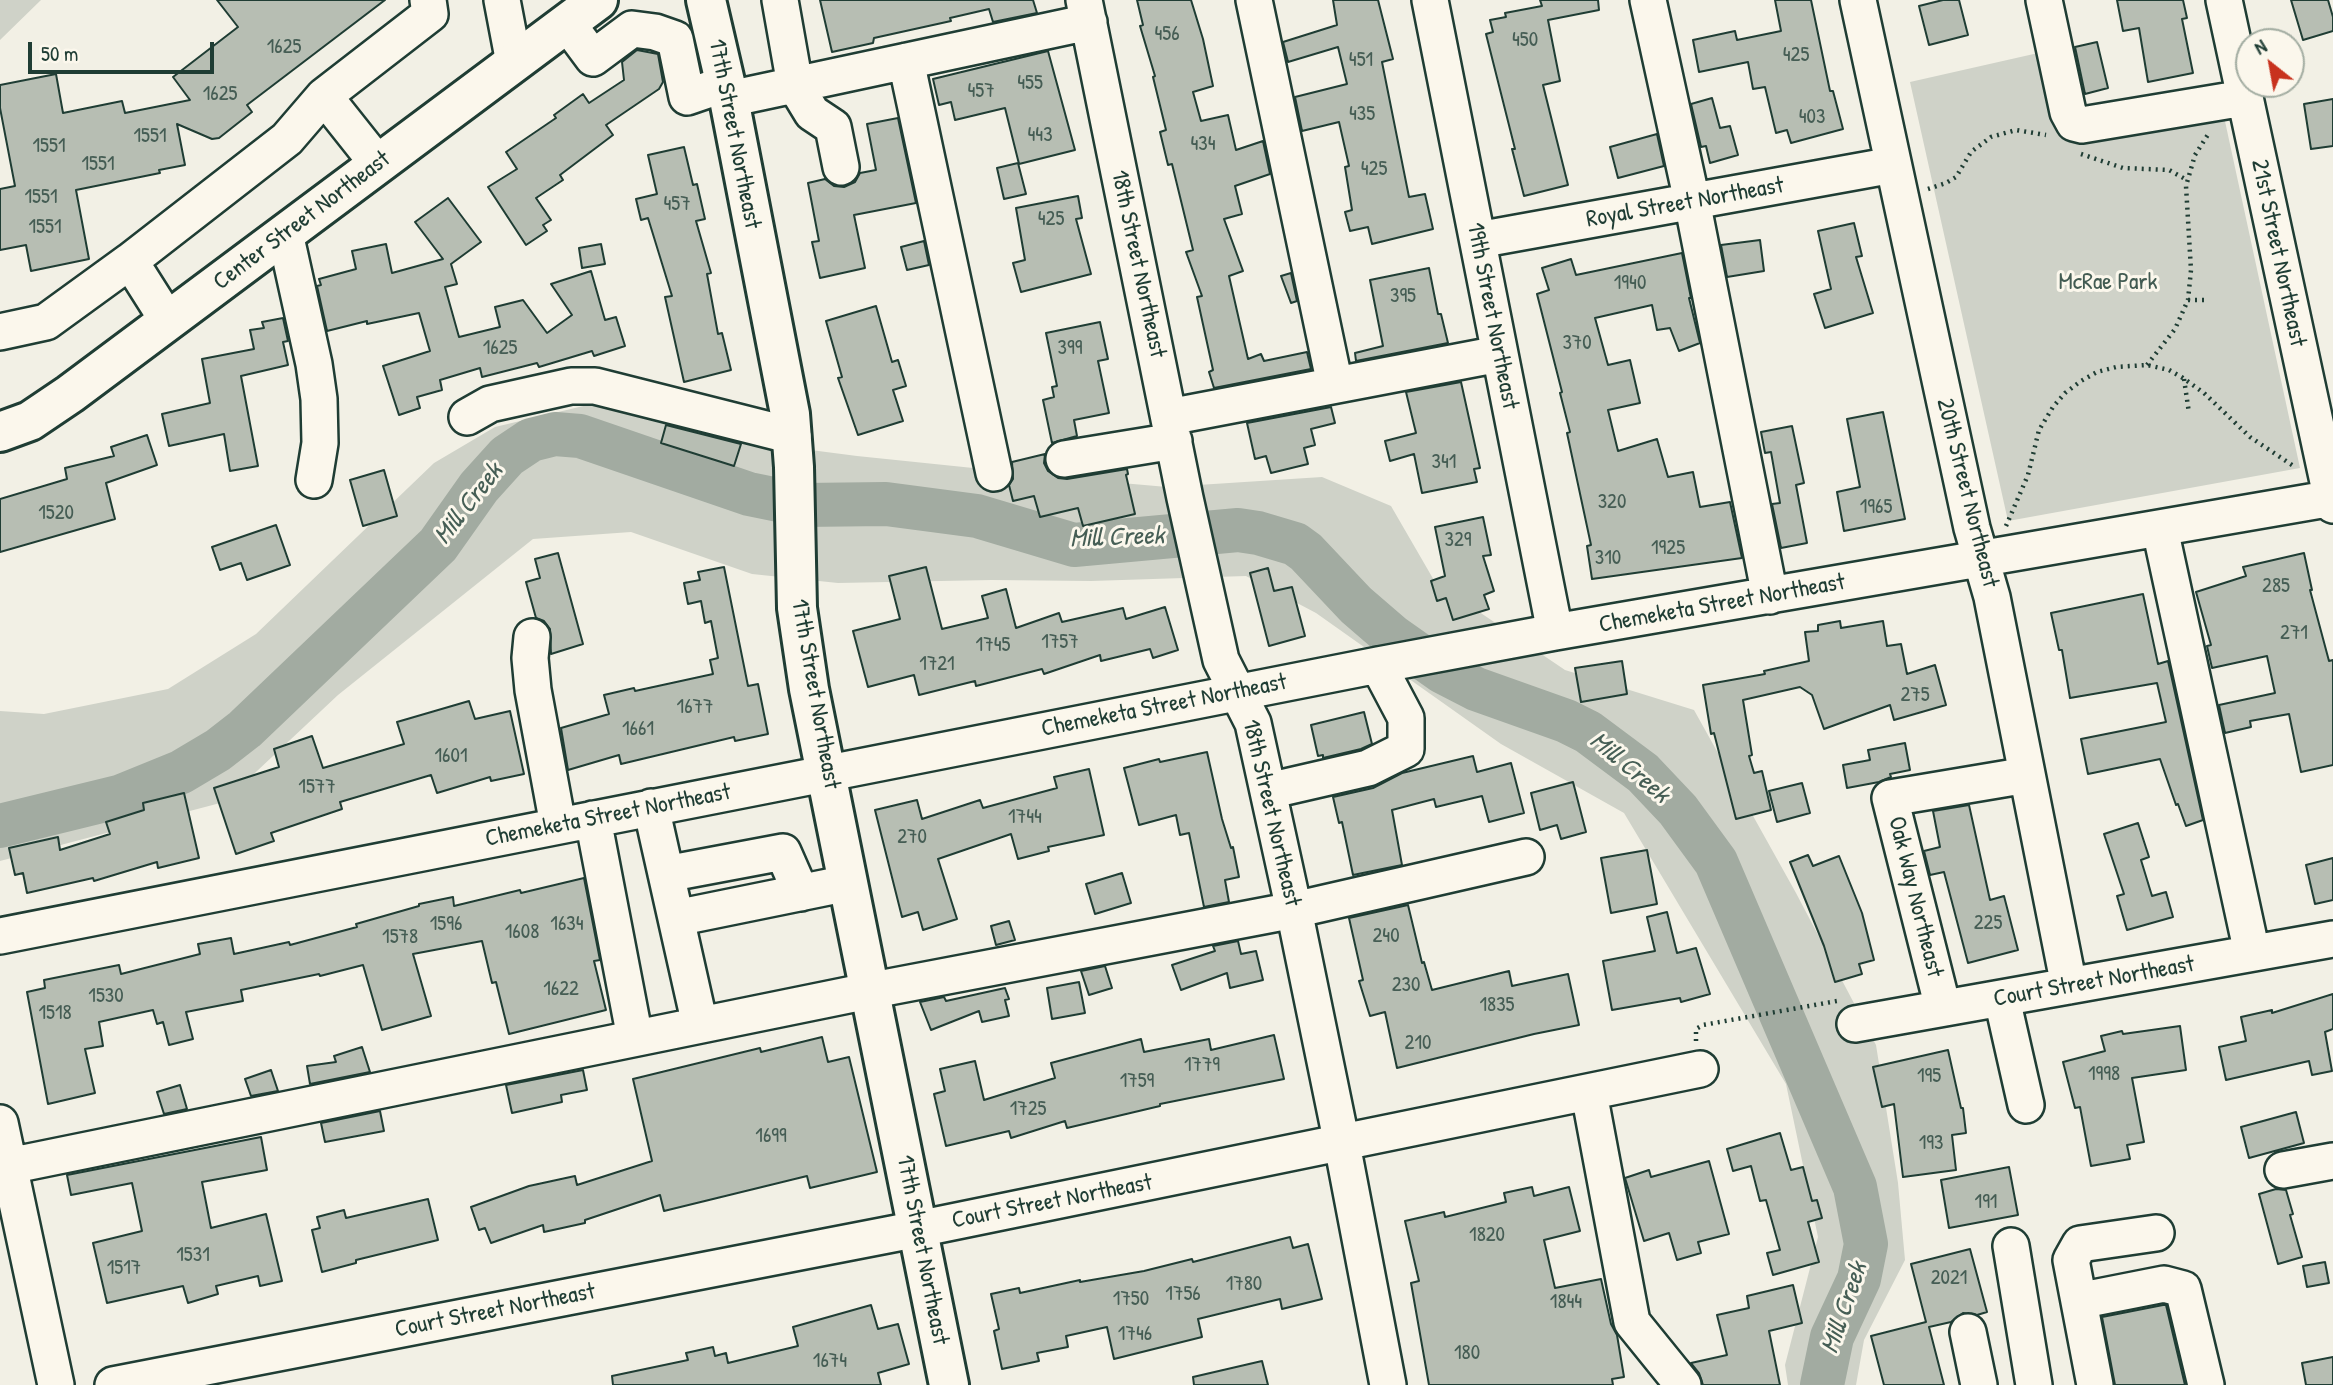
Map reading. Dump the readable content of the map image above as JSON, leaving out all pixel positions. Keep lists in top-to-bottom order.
{
  "streets": {
    "main road": ["17th Street Northeast", "Center Street Northeast"],
    "street": [
      "Royal Street Northeast",
      "21st Street Northeast",
      "18th Street Northeast",
      "19th Street Northeast",
      "20th Street Northeast",
      "Chemeketa Street Northeast",
      "Oak Way Northeast",
      "Court Street Northeast"
    ]
  },
  "crossings": [
    ["17th Street Northeast", "Chemeketa Street Northeast"],
    ["17th Street Northeast", "Court Street Northeast"],
    ["Royal Street Northeast", "19th Street Northeast"],
    ["Royal Street Northeast", "20th Street Northeast"],
    ["21st Street Northeast", "Chemeketa Street Northeast"],
    ["18th Street Northeast", "Chemeketa Street Northeast"],
    ["18th Street Northeast", "Court Street Northeast"],
    ["19th Street Northeast", "Chemeketa Street Northeast"],
    ["20th Street Northeast", "Chemeketa Street Northeast"],
    ["20th Street Northeast", "Oak Way Northeast"],
    ["20th Street Northeast", "Court Street Northeast"],
    ["Oak Way Northeast", "Court Street Northeast"]
  ],
  "water": ["Mill Creek"],
  "parks": ["McRae Park"],
  "house_numbers": [
    "456",
    "450",
    "1625",
    "425",
    "451",
    "455",
    "457",
    "1625",
    "435",
    "403",
    "443",
    "1551",
    "434",
    "1551",
    "1551",
    "425",
    "1551",
    "457",
    "425",
    "1551",
    "1940",
    "395",
    "370",
    "1625",
    "399",
    "341",
    "320",
    "1965",
    "1520",
    "329",
    "1925",
    "310",
    "285",
    "271",
    "1757",
    "1745",
    "1721",
    "275",
    "1677",
    "1661",
    "1601",
    "1577",
    "1744",
    "270",
    "225",
    "1596",
    "1634",
    "1608",
    "240",
    "1578",
    "230",
    "1622",
    "1530",
    "1835",
    "1518",
    "210",
    "1779",
    "1998",
    "195",
    "1759",
    "1725",
    "1699",
    "193",
    "191",
    "1820",
    "1531",
    "1517",
    "2021",
    "1780",
    "1756",
    "1750",
    "1844",
    "1746",
    "180",
    "1674"
  ],
  "scale_bar": "50 m",
  "north": "top left"
}
